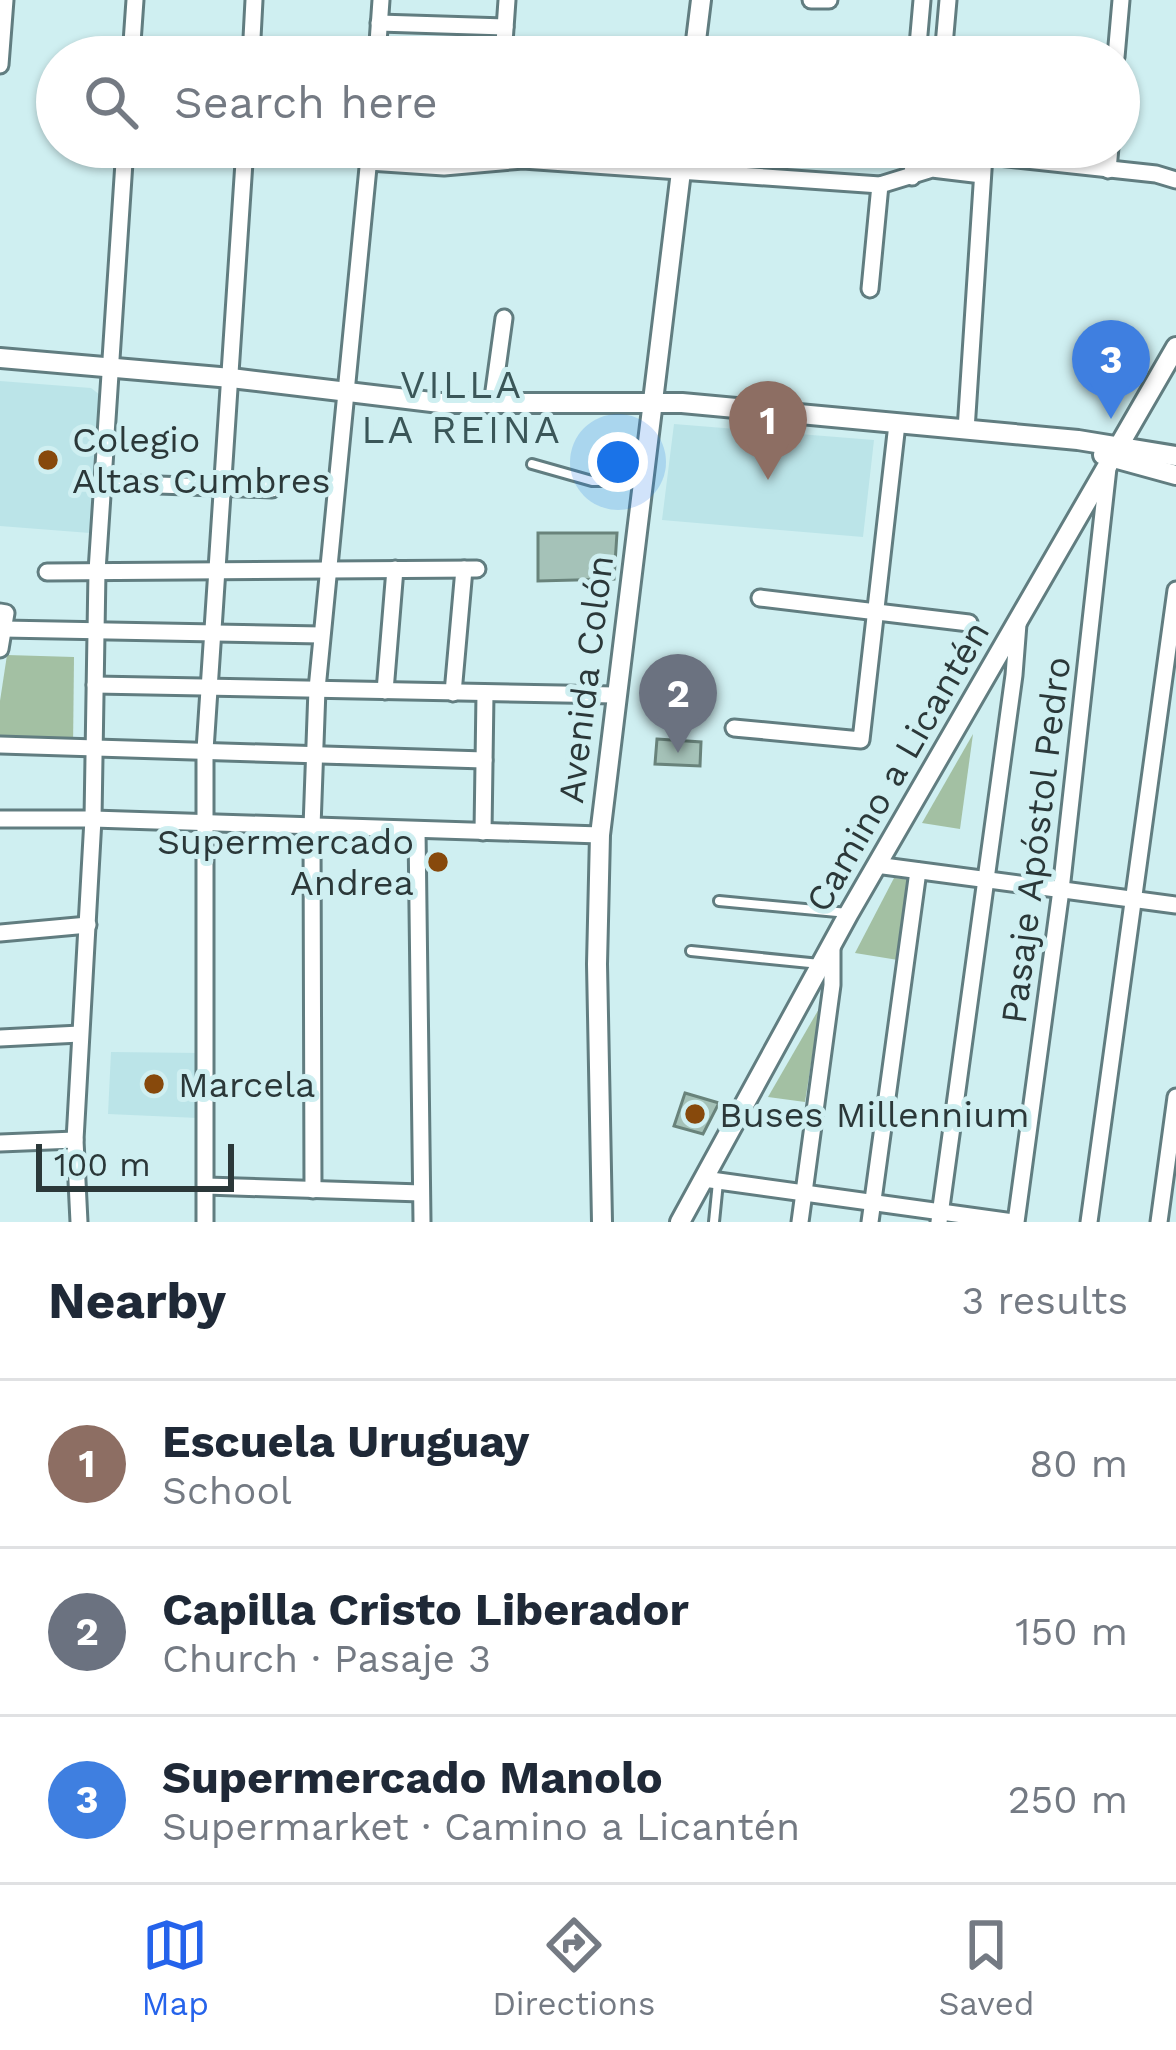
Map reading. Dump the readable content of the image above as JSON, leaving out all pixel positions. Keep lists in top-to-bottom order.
{
  "streets": {
    "street": ["Avenida Colón", "Camino a Licantén", "Pasaje Apóstol Pedro"]
  },
  "crossings": [
    ["Camino a Licantén", "Pasaje Apóstol Pedro"]
  ],
  "districts": ["VILLA LA REINA"],
  "places": [
    "Colegio Altas Cumbres",
    "Supermercado Andrea",
    "Marcela",
    "Buses Millennium"
  ],
  "scale_bar": "100 m",
  "page": {
    "search": "Search here",
    "pins": ["3", "1", "2"],
    "scale": "100 m",
    "heading": ["Nearby", "3 results"],
    "list": [
      {
        "mark": "1",
        "name": "Escuela Uruguay",
        "note": "School",
        "value": "80 m"
      },
      {
        "mark": "2",
        "name": "Capilla Cristo Liberador",
        "note": "Church · Pasaje 3",
        "value": "150 m"
      },
      {
        "mark": "3",
        "name": "Supermercado Manolo",
        "note": "Supermarket · Camino a Licantén",
        "value": "250 m"
      }
    ],
    "nav": ["Map", "Directions", "Saved"]
  }
}
